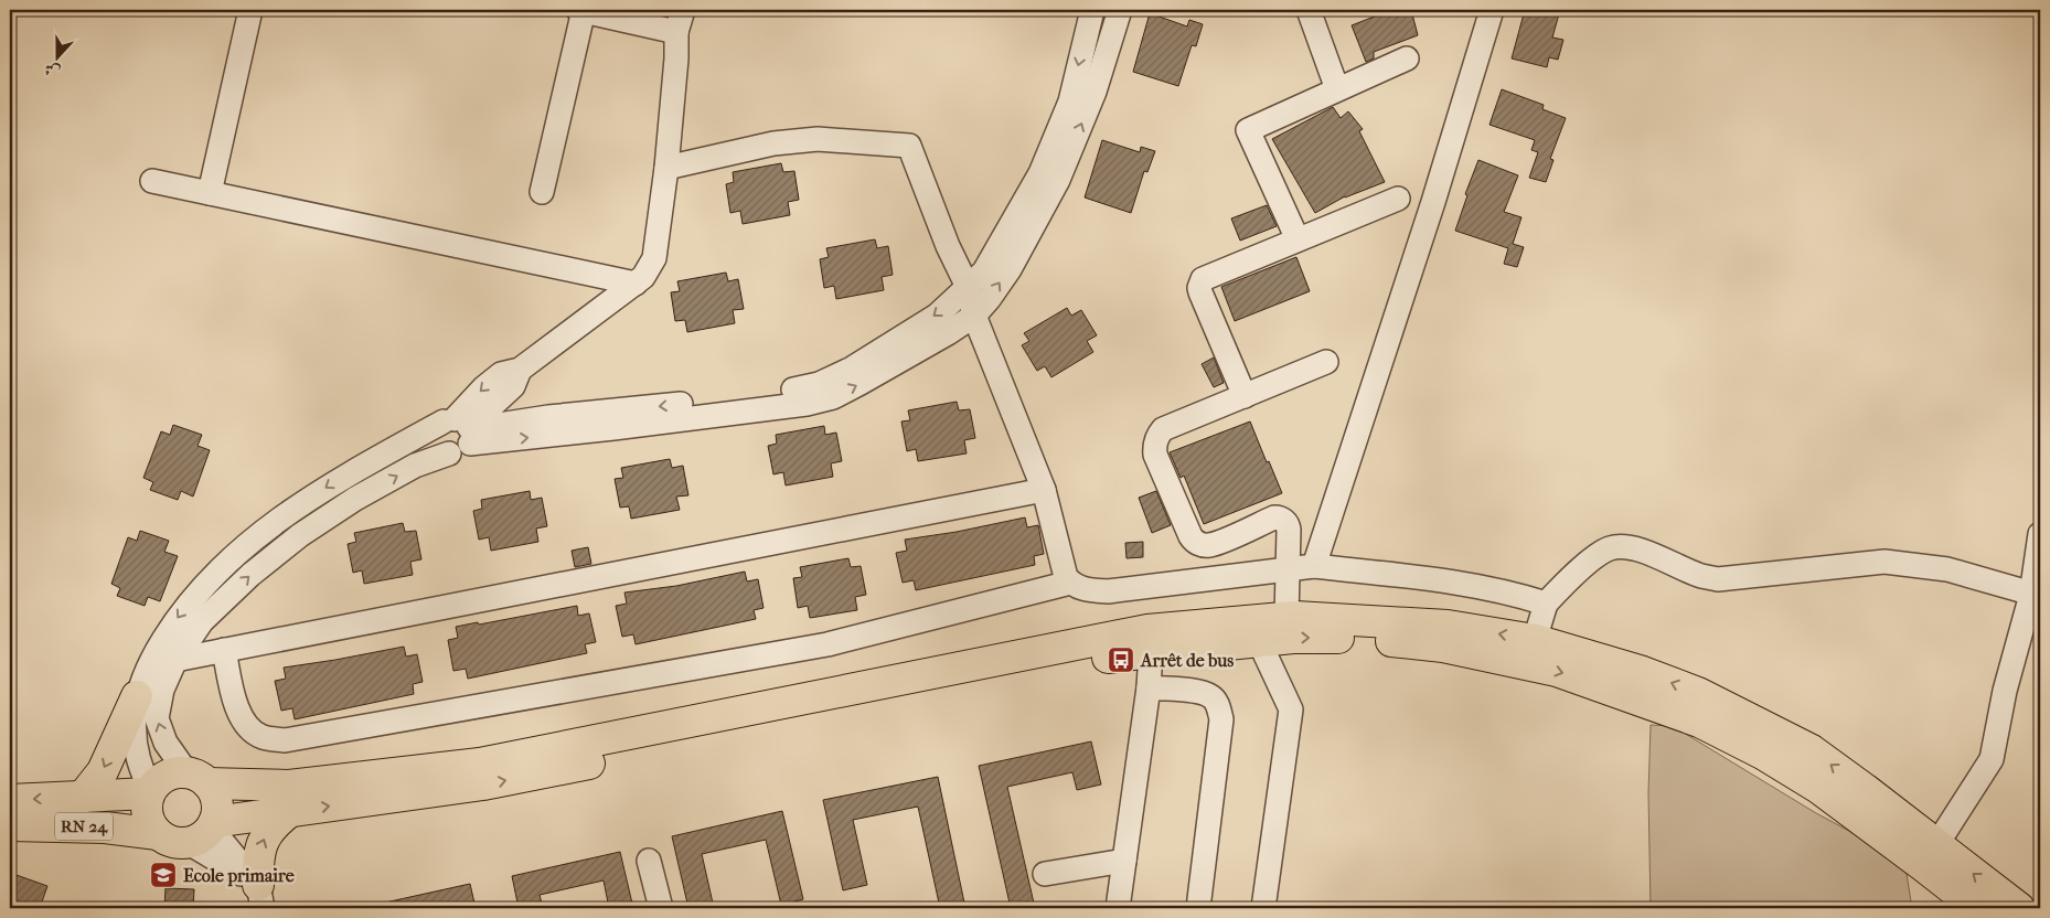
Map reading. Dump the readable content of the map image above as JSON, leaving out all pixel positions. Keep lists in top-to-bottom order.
{
  "streets": {
    "highway": ["RN 24"]
  },
  "places": {
    "bus stop": ["Arrêt de bus"],
    "school or university": ["Ecole primaire"]
  },
  "north": "bottom"
}
